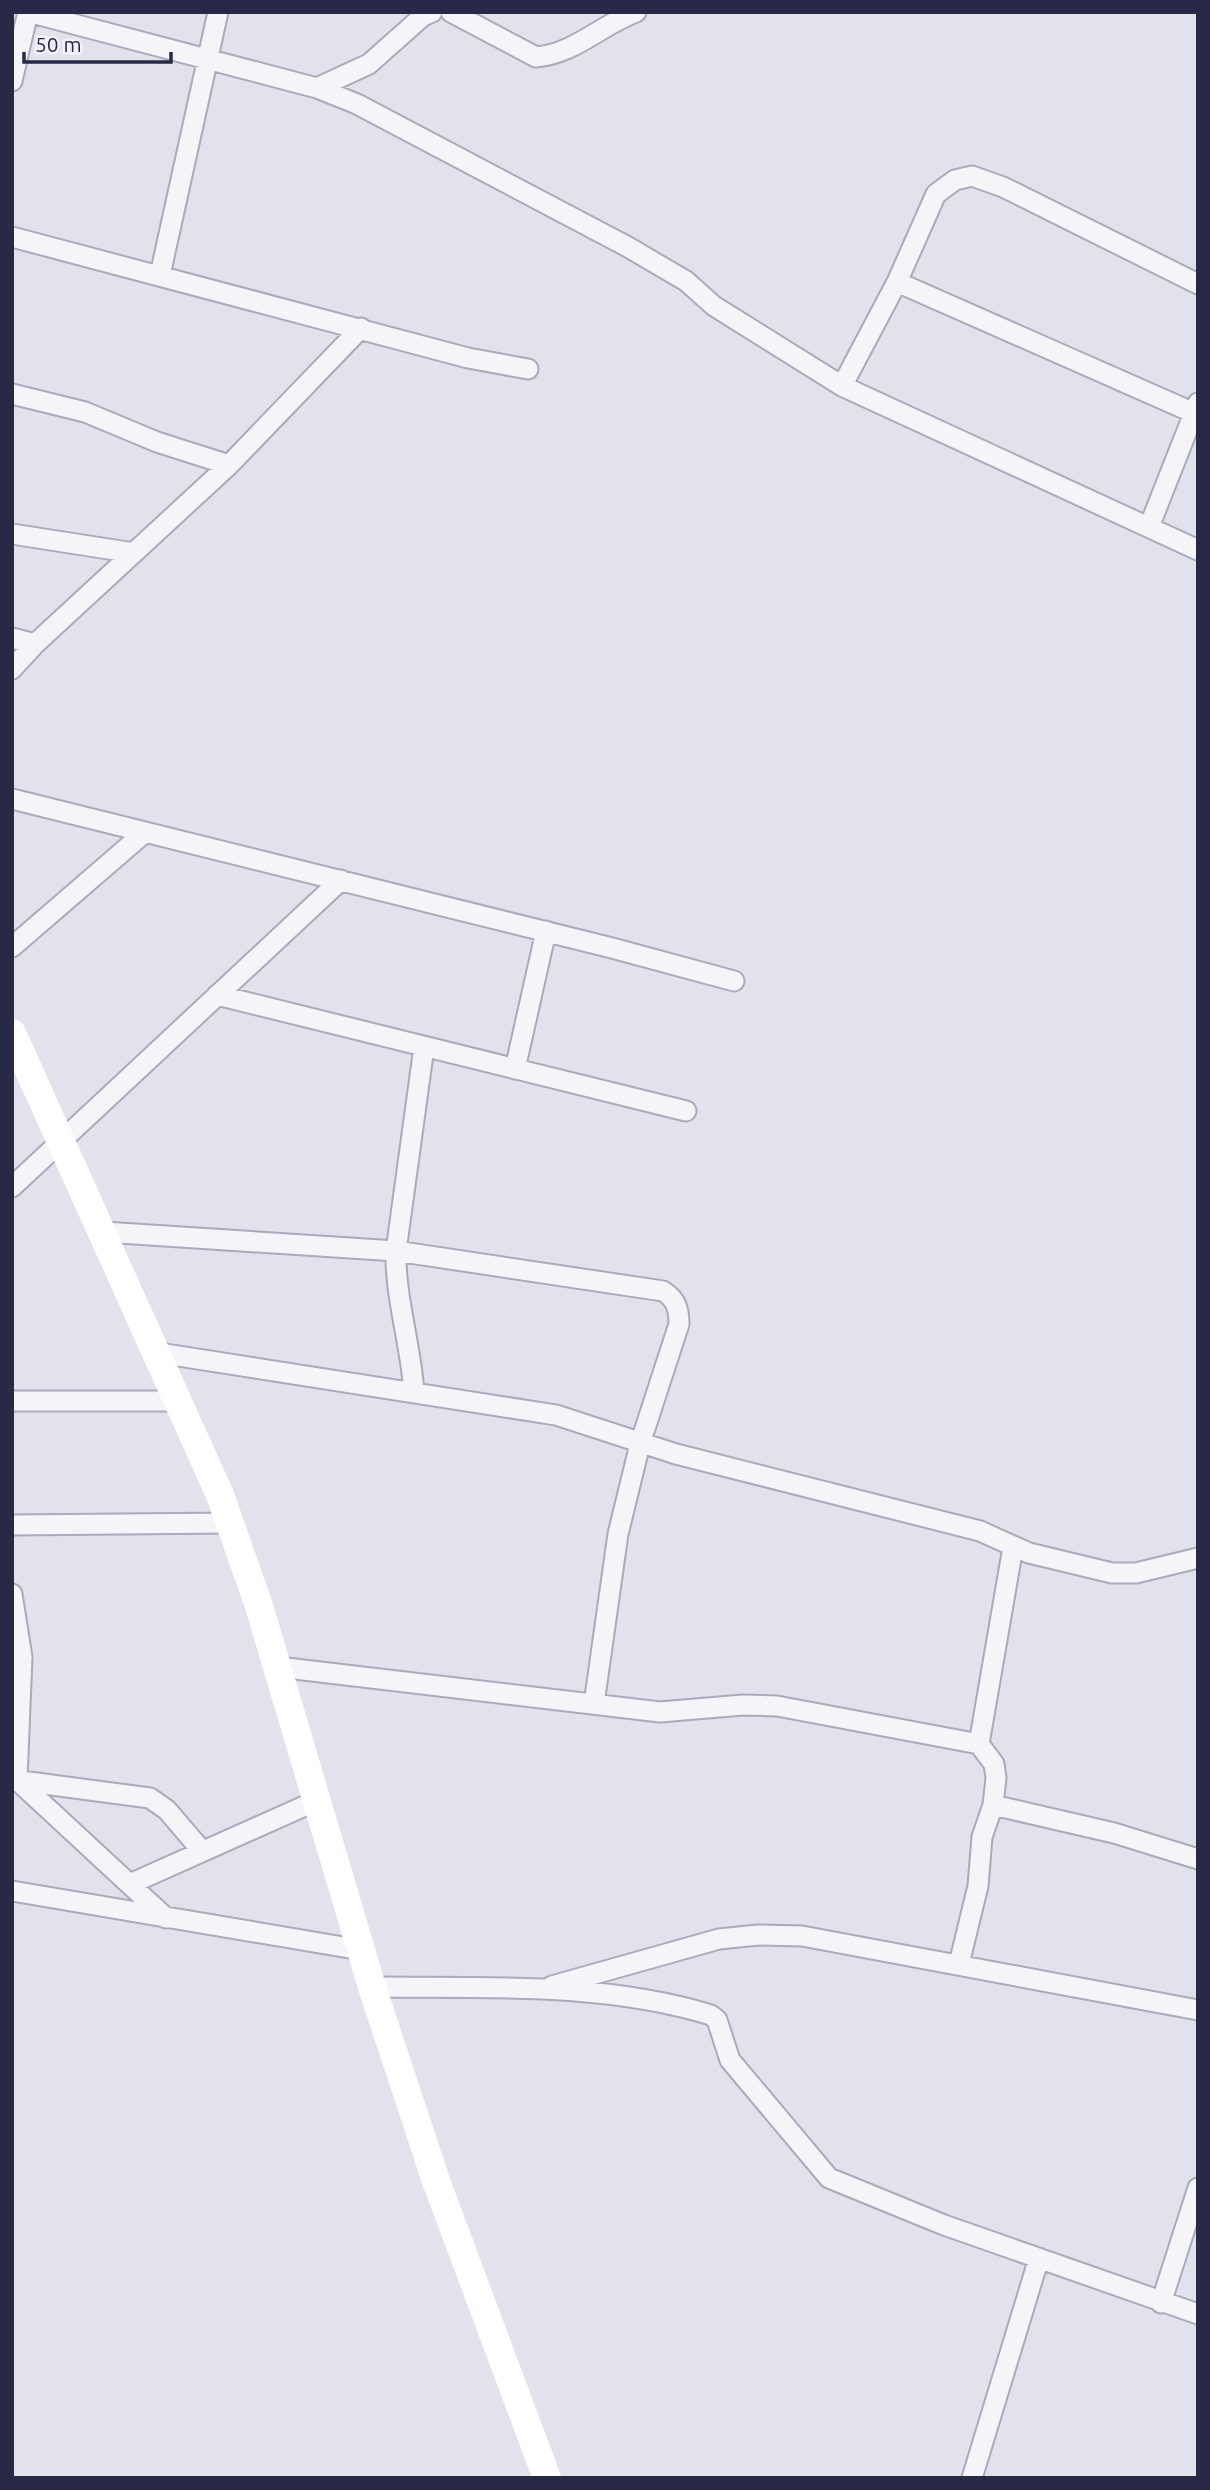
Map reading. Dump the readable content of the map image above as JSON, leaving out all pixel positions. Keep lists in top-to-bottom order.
{
  "scale_bar": "50 m"
}
